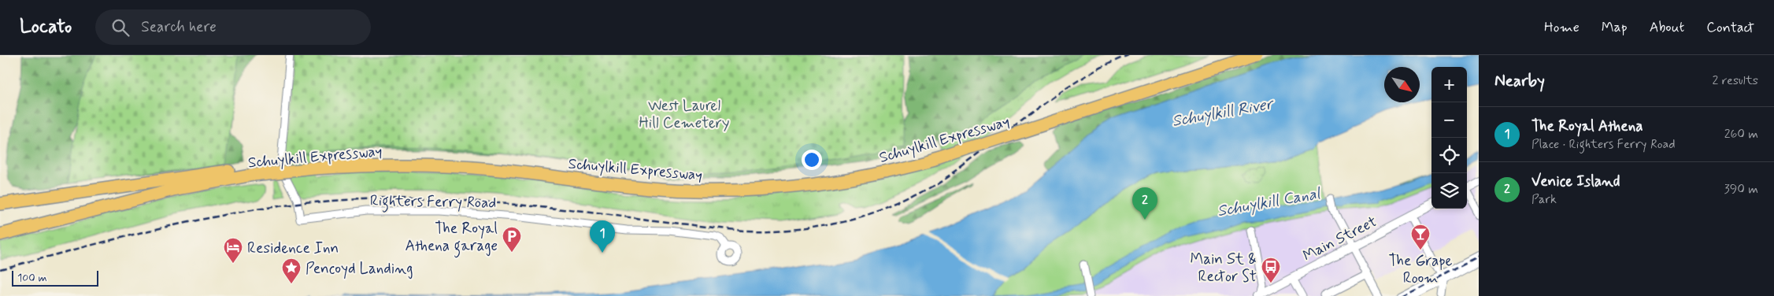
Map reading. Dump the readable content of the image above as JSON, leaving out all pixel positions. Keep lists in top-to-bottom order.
{
  "streets": {
    "highway": ["Schuylkill Expressway"],
    "street": ["Righters Ferry Road", "Main Street"]
  },
  "water": ["Schuylkill River", "Schuylkill Canal"],
  "parks": ["West Laurel Hill Cemetery"],
  "places": {
    "bar": ["The Grape Room"],
    "parking": ["The Royal Athena garage"],
    "hotel": ["Residence Inn"],
    "bus stop": ["Main St & Rector St"],
    "place": ["Pencoyd Landing"]
  },
  "scale_bar": "100 m",
  "north": "bottom right",
  "page": {
    "header": "Locato",
    "search": "Search here",
    "nav": [
      "Home",
      "Map",
      "About",
      "Contact"
    ],
    "heading": ["Nearby", "2 results"],
    "map_buttons": ["+", "−"],
    "list": [
      {
        "mark": "1",
        "name": "The Royal Athena",
        "note": "Place · Righters Ferry Road",
        "value": "260 m"
      },
      {
        "mark": "2",
        "name": "Venice Island",
        "note": "Park",
        "value": "390 m"
      }
    ],
    "pins": ["2", "1"],
    "scale": "100 m"
  }
}
